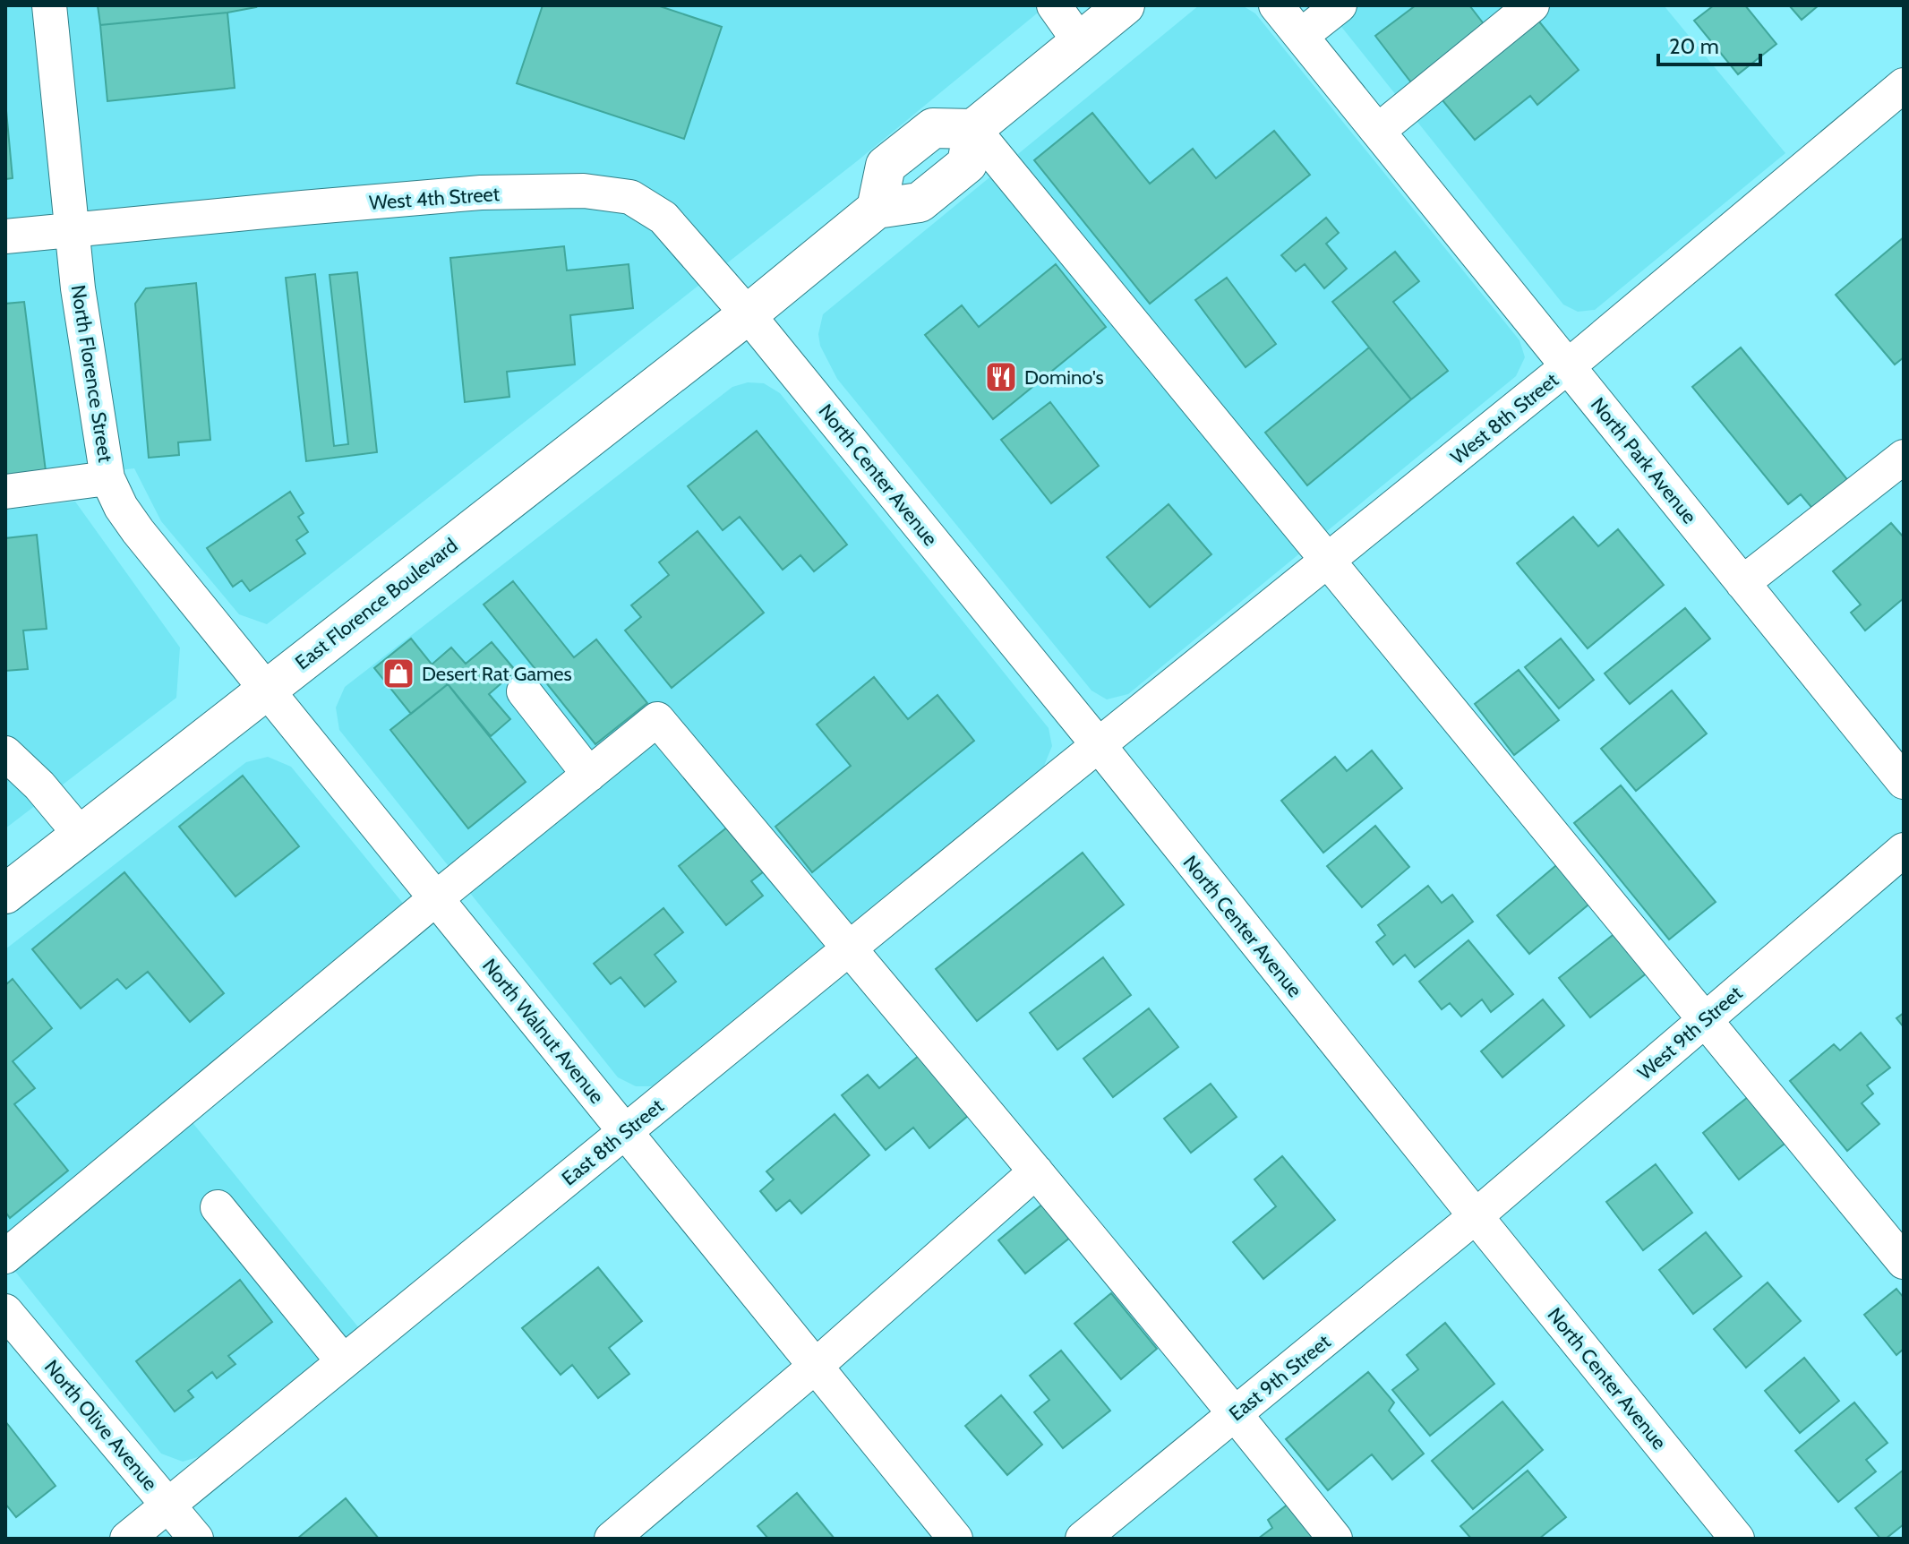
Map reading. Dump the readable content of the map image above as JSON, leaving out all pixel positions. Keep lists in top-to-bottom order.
{
  "streets": {
    "main road": ["East Florence Boulevard"],
    "street": [
      "West 4th Street",
      "North Florence Street",
      "West 8th Street",
      "North Park Avenue",
      "North Center Avenue",
      "North Walnut Avenue",
      "West 9th Street",
      "East 8th Street",
      "East 9th Street",
      "North Olive Avenue"
    ]
  },
  "crossings": [
    ["West 4th Street", "North Florence Street"],
    ["West 4th Street", "North Center Avenue"],
    ["West 4th Street", "East Florence Boulevard"],
    ["North Florence Street", "East Florence Boulevard"],
    ["North Florence Street", "North Walnut Avenue"],
    ["West 8th Street", "North Park Avenue"],
    ["West 8th Street", "North Center Avenue"],
    ["West 8th Street", "East 8th Street"],
    ["North Center Avenue", "East Florence Boulevard"],
    ["North Center Avenue", "West 9th Street"],
    ["North Center Avenue", "East 8th Street"],
    ["North Center Avenue", "East 9th Street"],
    ["East Florence Boulevard", "North Walnut Avenue"],
    ["North Walnut Avenue", "East 8th Street"],
    ["West 9th Street", "East 9th Street"],
    ["East 8th Street", "North Olive Avenue"]
  ],
  "places": {
    "restaurant": ["Domino's"],
    "shop": ["Desert Rat Games"]
  },
  "scale_bar": "20 m"
}
